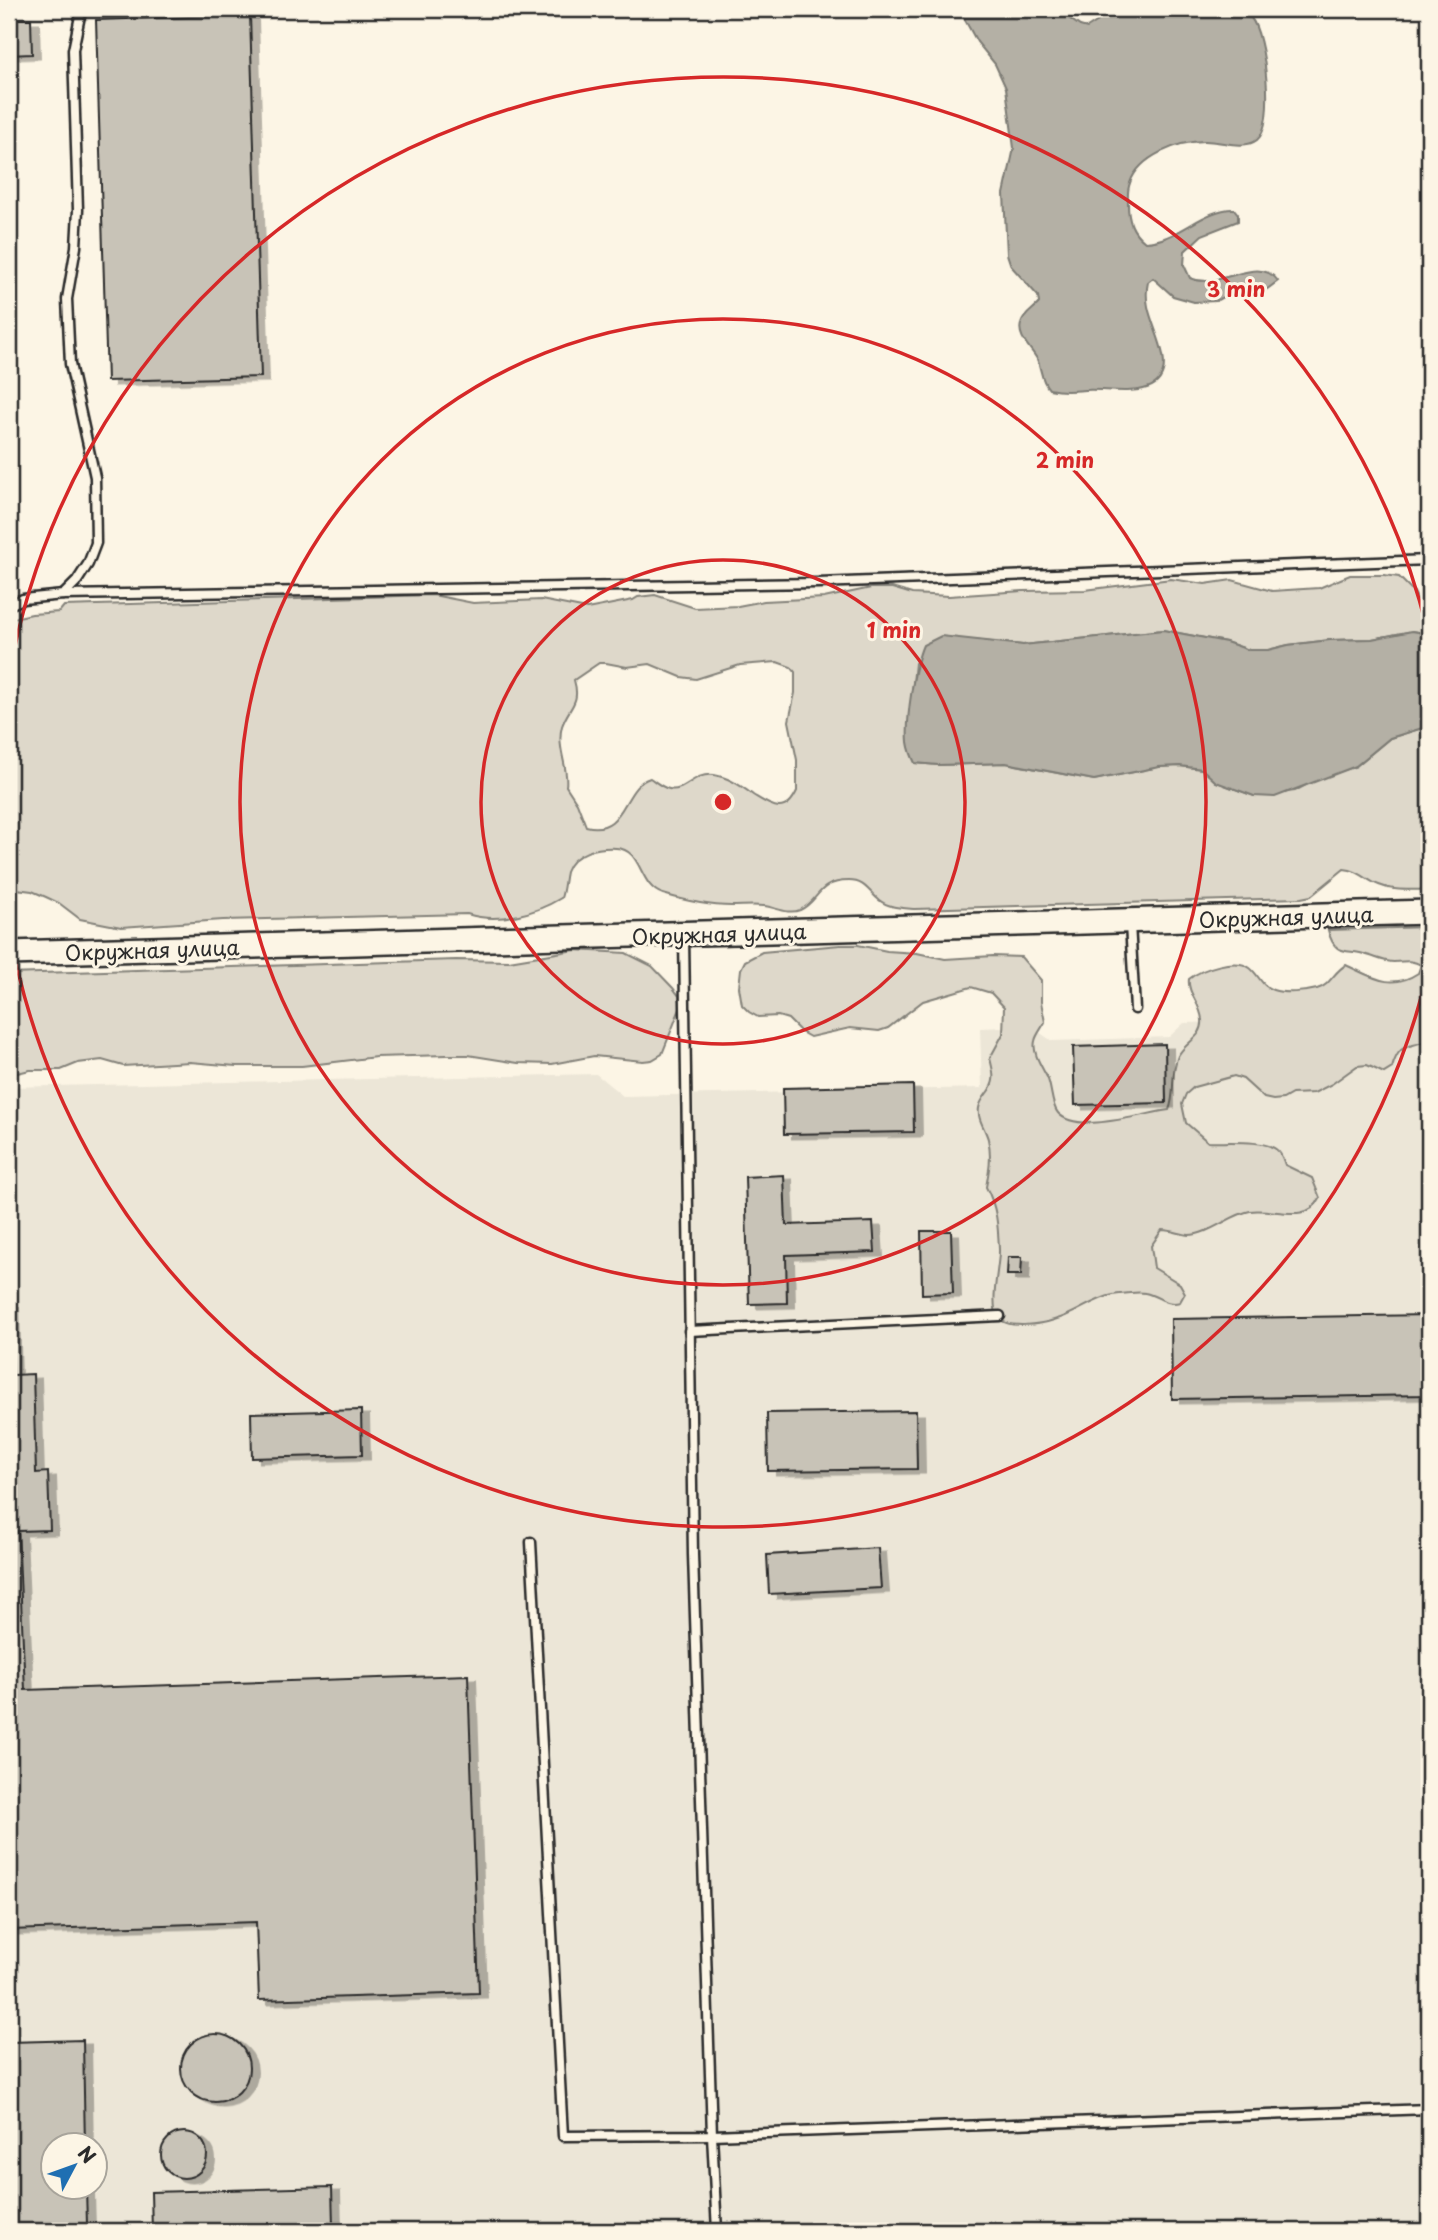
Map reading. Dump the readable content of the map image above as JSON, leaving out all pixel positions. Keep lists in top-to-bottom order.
{
  "streets": {
    "main road": ["Окружная улица"]
  },
  "north": "top right",
  "rings": ["3 min", "2 min", "1 min"]
}
